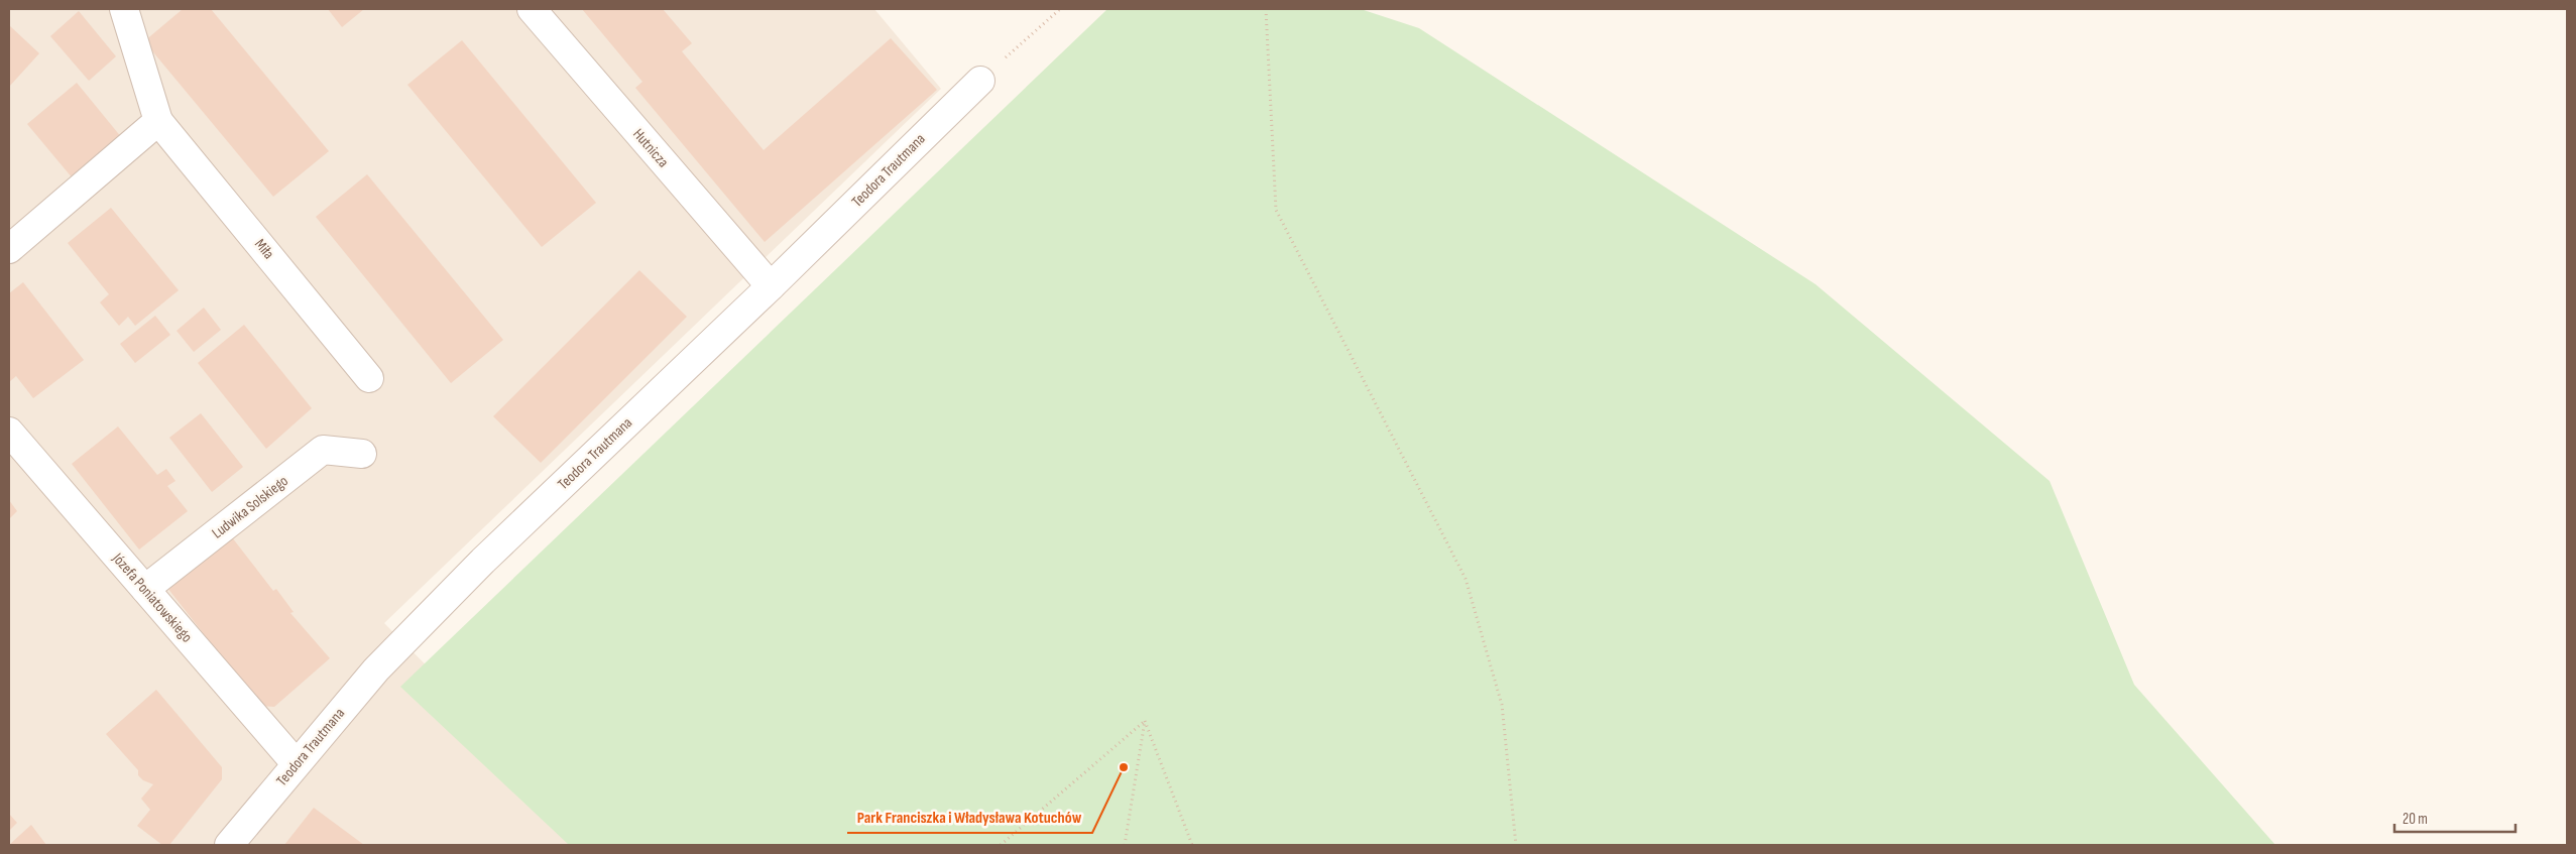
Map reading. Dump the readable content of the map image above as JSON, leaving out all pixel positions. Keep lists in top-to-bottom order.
{
  "streets": {
    "street": [
      "Hutnicza",
      "Teodora Trautmana",
      "Miła",
      "Ludwika Solskiego",
      "Józefa Poniatowskiego"
    ]
  },
  "crossings": [
    ["Hutnicza", "Teodora Trautmana"],
    ["Teodora Trautmana", "Józefa Poniatowskiego"],
    ["Ludwika Solskiego", "Józefa Poniatowskiego"]
  ],
  "places": ["Park Franciszka i Władysława Kotuchów"],
  "scale_bar": "20 m"
}
